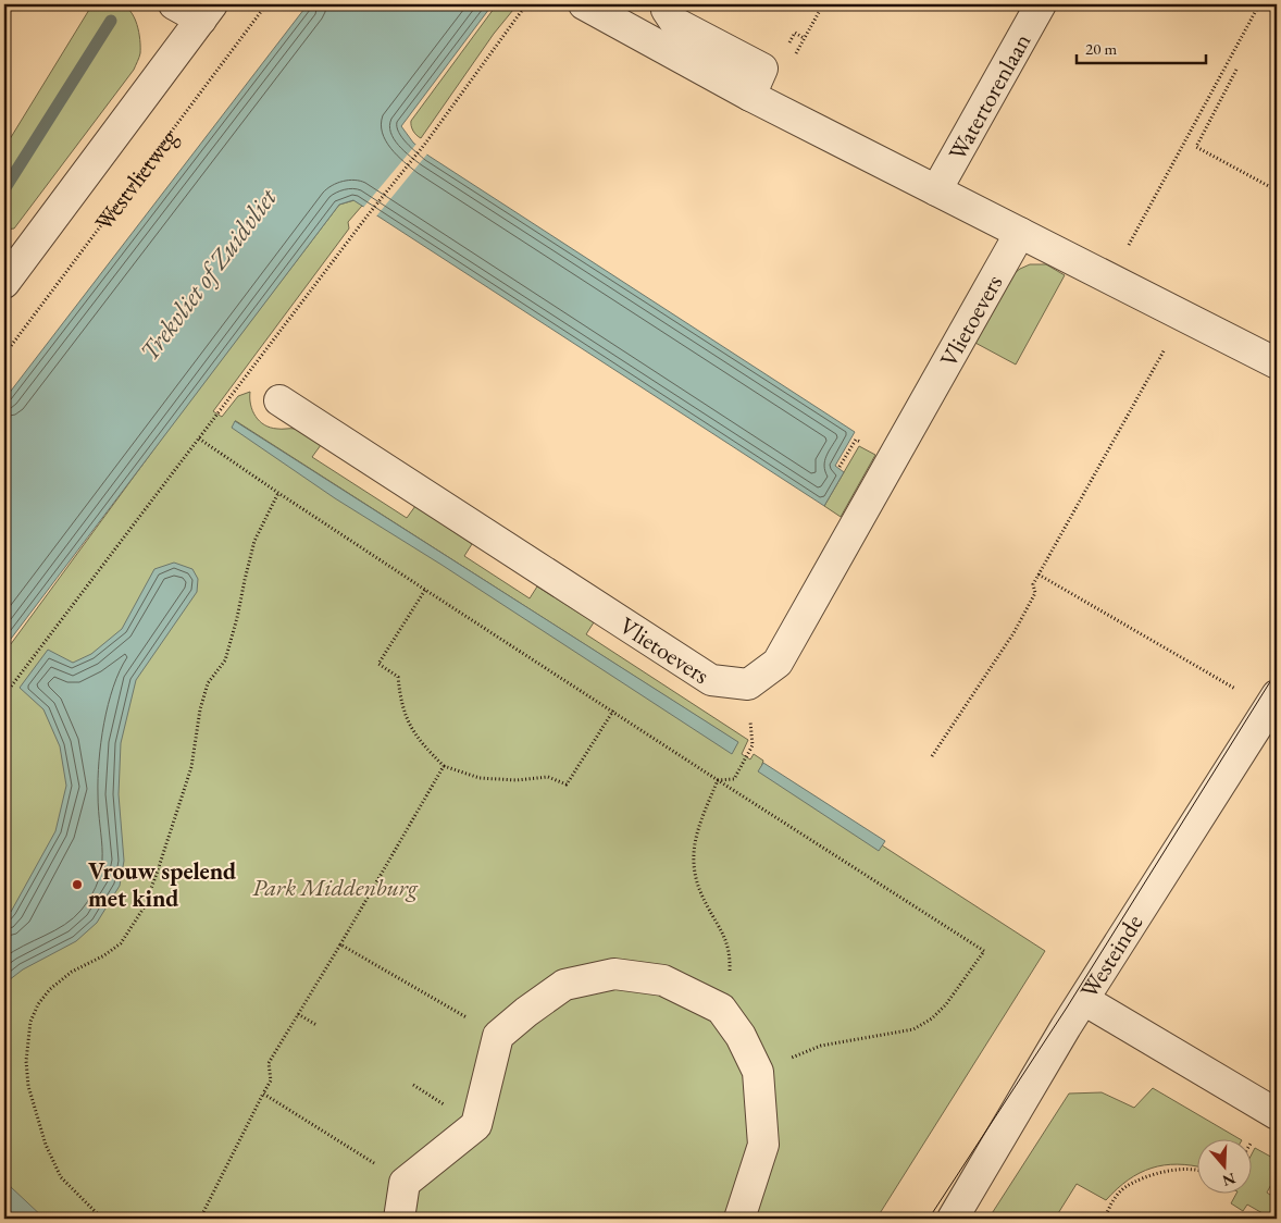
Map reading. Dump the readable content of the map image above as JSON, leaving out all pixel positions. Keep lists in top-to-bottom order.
{
  "streets": {
    "street": [
      "Watertorenlaan",
      "Westvlietweg",
      "Vlietoevers",
      "Westeinde"
    ]
  },
  "water": ["Trekvliet of Zuidvliet"],
  "parks": ["Park Middenburg"],
  "places": ["Vrouw spelend met kind"],
  "scale_bar": "20 m",
  "north": "bottom"
}
